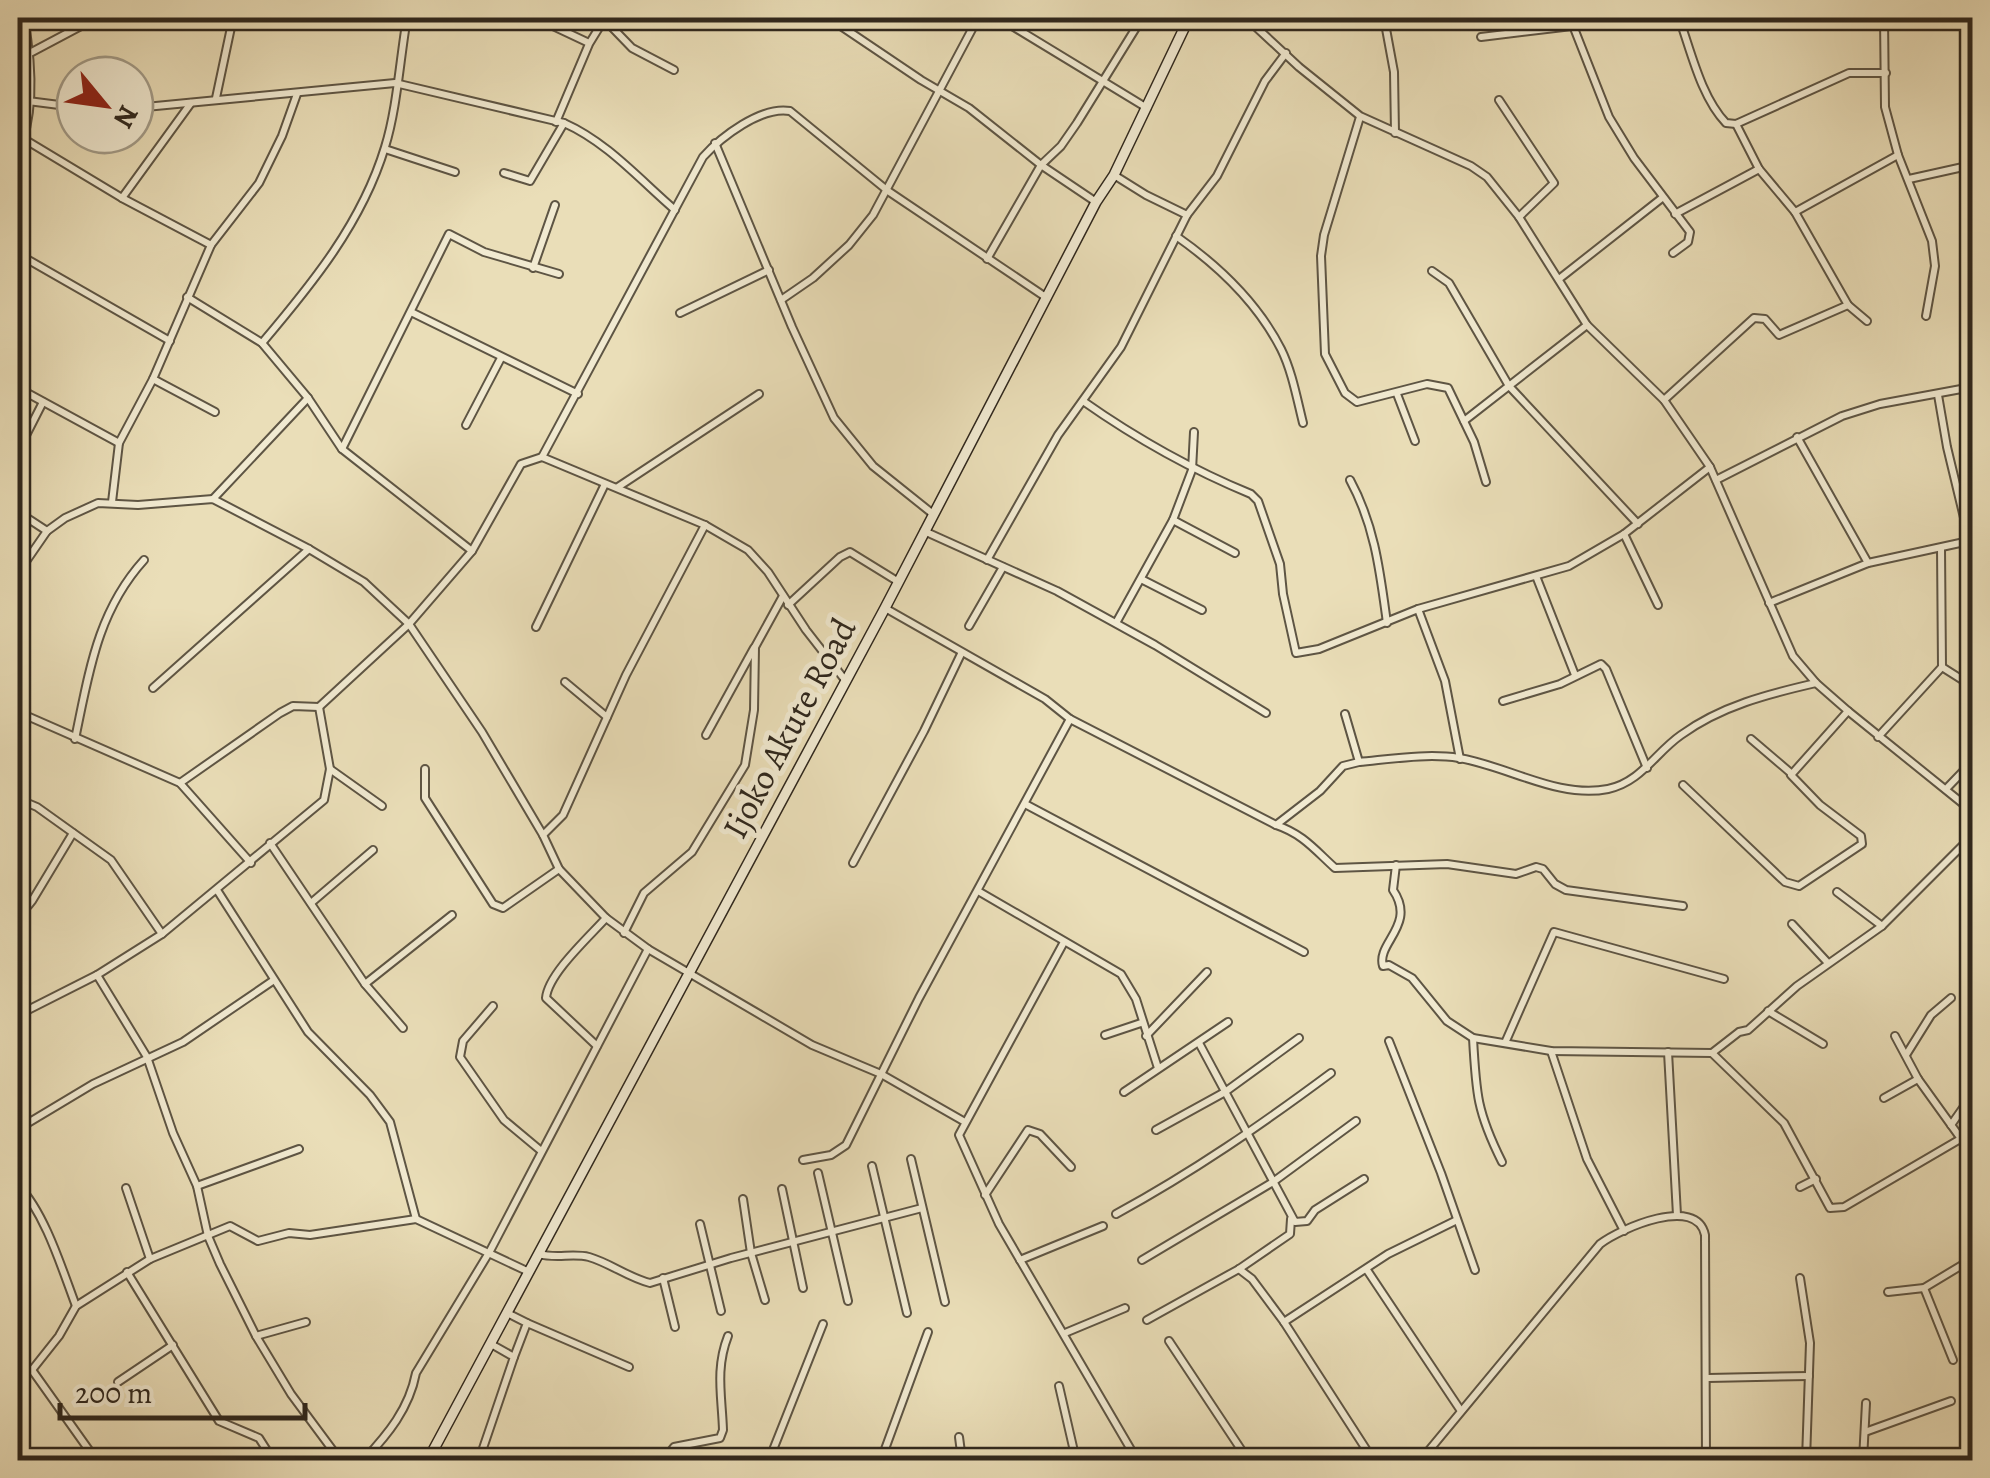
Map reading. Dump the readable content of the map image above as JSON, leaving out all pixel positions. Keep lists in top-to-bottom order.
{
  "streets": {
    "main road": ["Ijoko Akute Road"]
  },
  "scale_bar": "200 m",
  "north": "bottom right"
}
